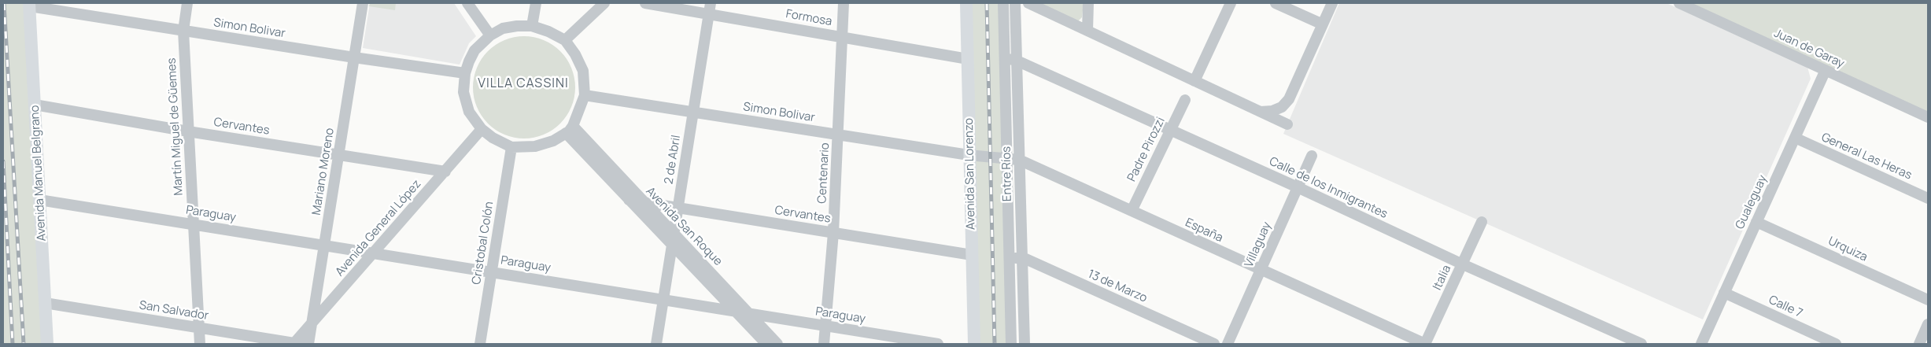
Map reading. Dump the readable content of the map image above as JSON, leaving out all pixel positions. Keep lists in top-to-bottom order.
{
  "streets": {
    "main road": ["Avenida Manuel Belgrano", "Avenida San Lorenzo"],
    "street": [
      "Formosa",
      "Simon Bolivar",
      "Juan de Garay",
      "Martín Miguel de Güemes",
      "Cervantes",
      "Padre Pirozzi",
      "General Las Heras",
      "2 de Abril",
      "Mariano Moreno",
      "Centenario",
      "Entre Ríos",
      "Calle de los Inmigrantes",
      "Gualeguay",
      "Paraguay",
      "Avenida San Roque",
      "Avenida General López",
      "España",
      "Cristobal Colón",
      "Villaguay",
      "Urquiza",
      "Italia",
      "13 de Marzo",
      "Calle 7",
      "San Salvador"
    ]
  },
  "crossings": [
    ["Formosa", "2 de Abril"],
    ["Formosa", "Centenario"],
    ["Formosa", "Avenida San Lorenzo"],
    ["Simon Bolivar", "Martín Miguel de Güemes"],
    ["Simon Bolivar", "2 de Abril"],
    ["Simon Bolivar", "Mariano Moreno"],
    ["Simon Bolivar", "Avenida Manuel Belgrano"],
    ["Simon Bolivar", "Centenario"],
    ["Simon Bolivar", "Avenida San Lorenzo"],
    ["Simon Bolivar", "Avenida San Roque"],
    ["Simon Bolivar", "Avenida General López"],
    ["Simon Bolivar", "España"],
    ["Simon Bolivar", "Cristobal Colón"],
    ["Juan de Garay", "Gualeguay"],
    ["Martín Miguel de Güemes", "Cervantes"],
    ["Martín Miguel de Güemes", "Paraguay"],
    ["Martín Miguel de Güemes", "San Salvador"],
    ["Cervantes", "2 de Abril"],
    ["Cervantes", "Mariano Moreno"],
    ["Cervantes", "Avenida Manuel Belgrano"],
    ["Cervantes", "Centenario"],
    ["Cervantes", "Avenida San Lorenzo"],
    ["Cervantes", "Avenida San Roque"],
    ["Cervantes", "Avenida General López"],
    ["Padre Pirozzi", "Calle de los Inmigrantes"],
    ["Padre Pirozzi", "España"],
    ["General Las Heras", "Gualeguay"],
    ["2 de Abril", "Paraguay"],
    ["2 de Abril", "Avenida San Roque"],
    ["Mariano Moreno", "Paraguay"],
    ["Mariano Moreno", "Avenida General López"],
    ["Avenida Manuel Belgrano", "Paraguay"],
    ["Avenida Manuel Belgrano", "San Salvador"],
    ["Centenario", "Paraguay"],
    ["Avenida San Lorenzo", "España"],
    ["Entre Ríos", "Calle de los Inmigrantes"],
    ["Entre Ríos", "España"],
    ["Entre Ríos", "13 de Marzo"],
    ["Calle de los Inmigrantes", "Villaguay"],
    ["Calle de los Inmigrantes", "Italia"],
    ["Gualeguay", "Urquiza"],
    ["Gualeguay", "Calle 7"],
    ["Paraguay", "Avenida San Roque"],
    ["Paraguay", "Avenida General López"],
    ["Paraguay", "Cristobal Colón"],
    ["Avenida San Roque", "Avenida General López"],
    ["Avenida San Roque", "Cristobal Colón"],
    ["Avenida General López", "Cristobal Colón"],
    ["Avenida General López", "San Salvador"],
    ["España", "Villaguay"],
    ["España", "Italia"]
  ],
  "districts": ["VILLA CASSINI"]
}
